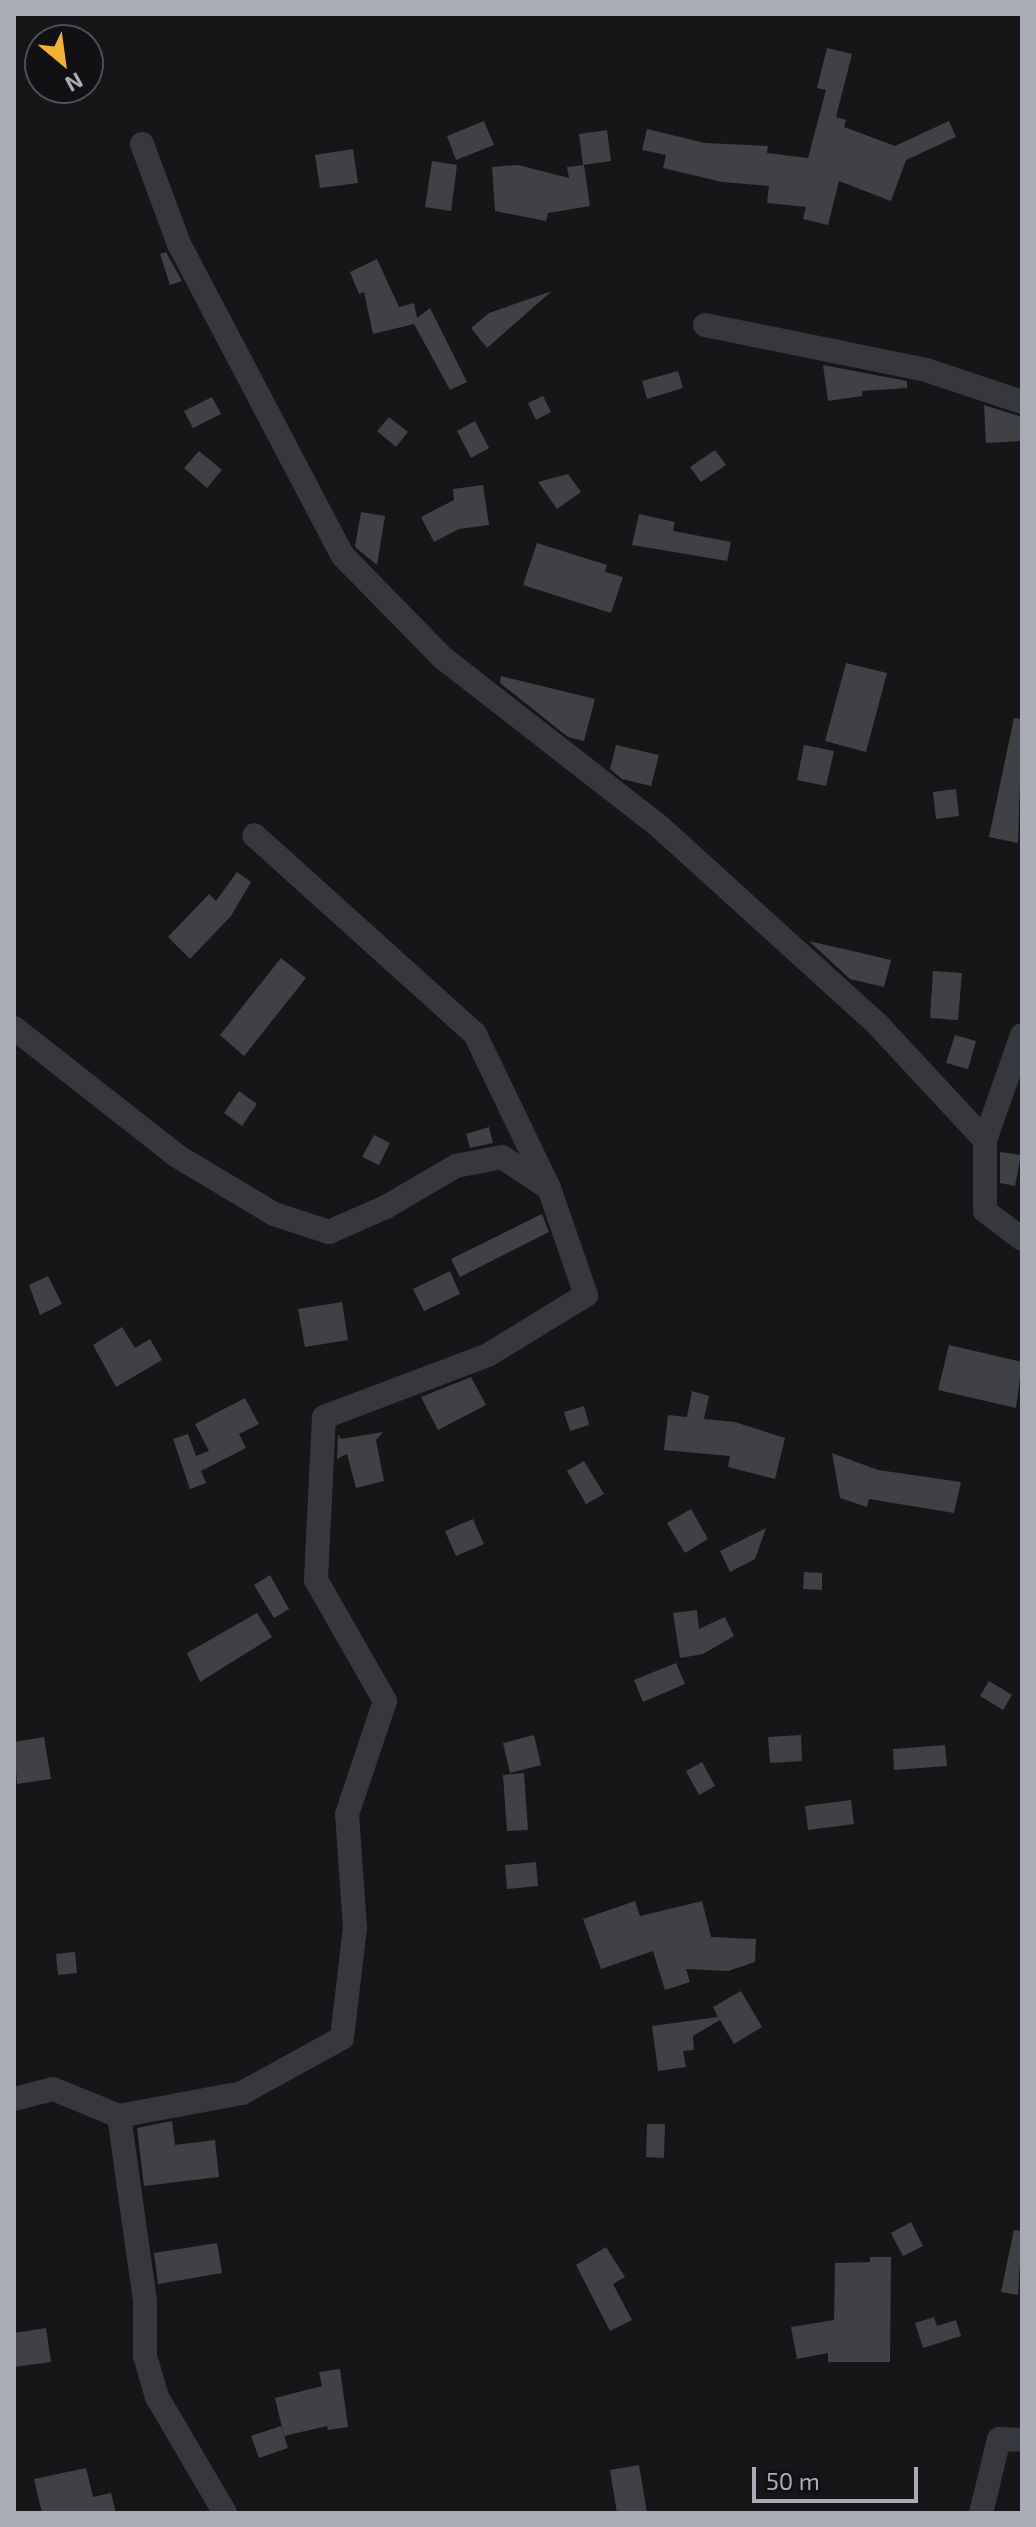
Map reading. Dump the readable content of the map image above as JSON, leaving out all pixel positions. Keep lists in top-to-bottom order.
{
  "scale_bar": "50 m",
  "north": "bottom right"
}
